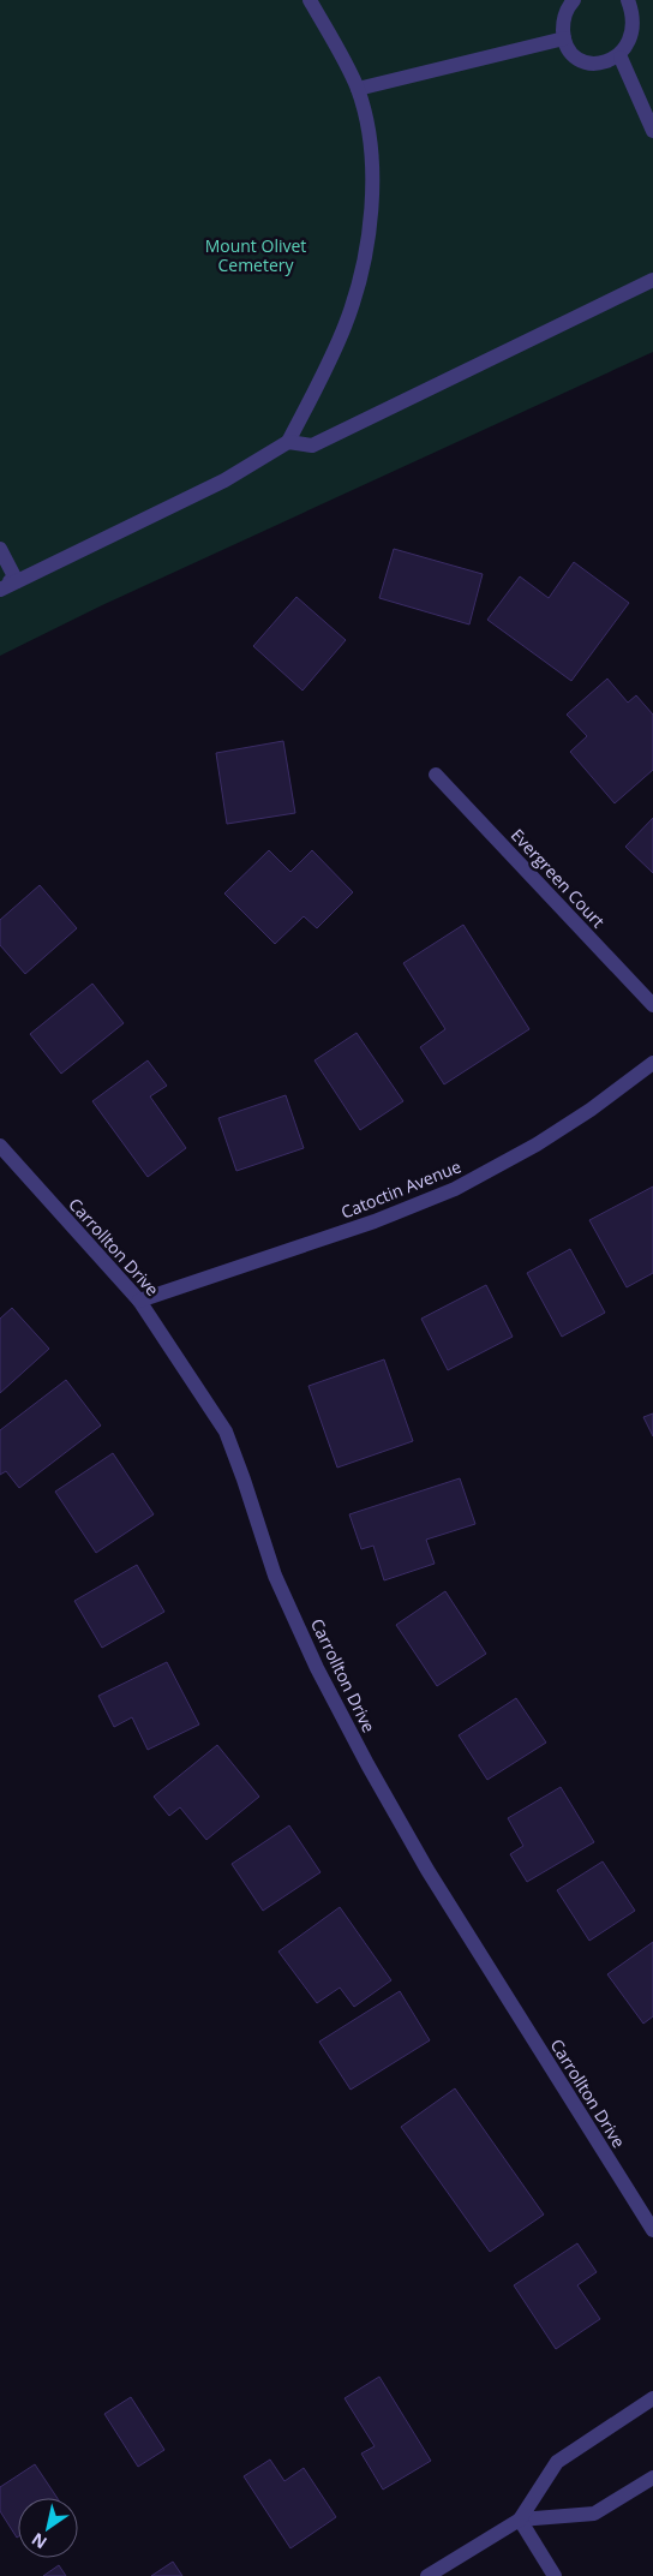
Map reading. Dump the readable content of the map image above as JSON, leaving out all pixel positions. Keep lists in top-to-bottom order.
{
  "streets": {
    "street": ["Evergreen Court", "Catoctin Avenue", "Carrollton Drive"]
  },
  "crossings": [
    ["Catoctin Avenue", "Carrollton Drive"]
  ],
  "parks": ["Mount Olivet Cemetery"],
  "north": "bottom left"
}
